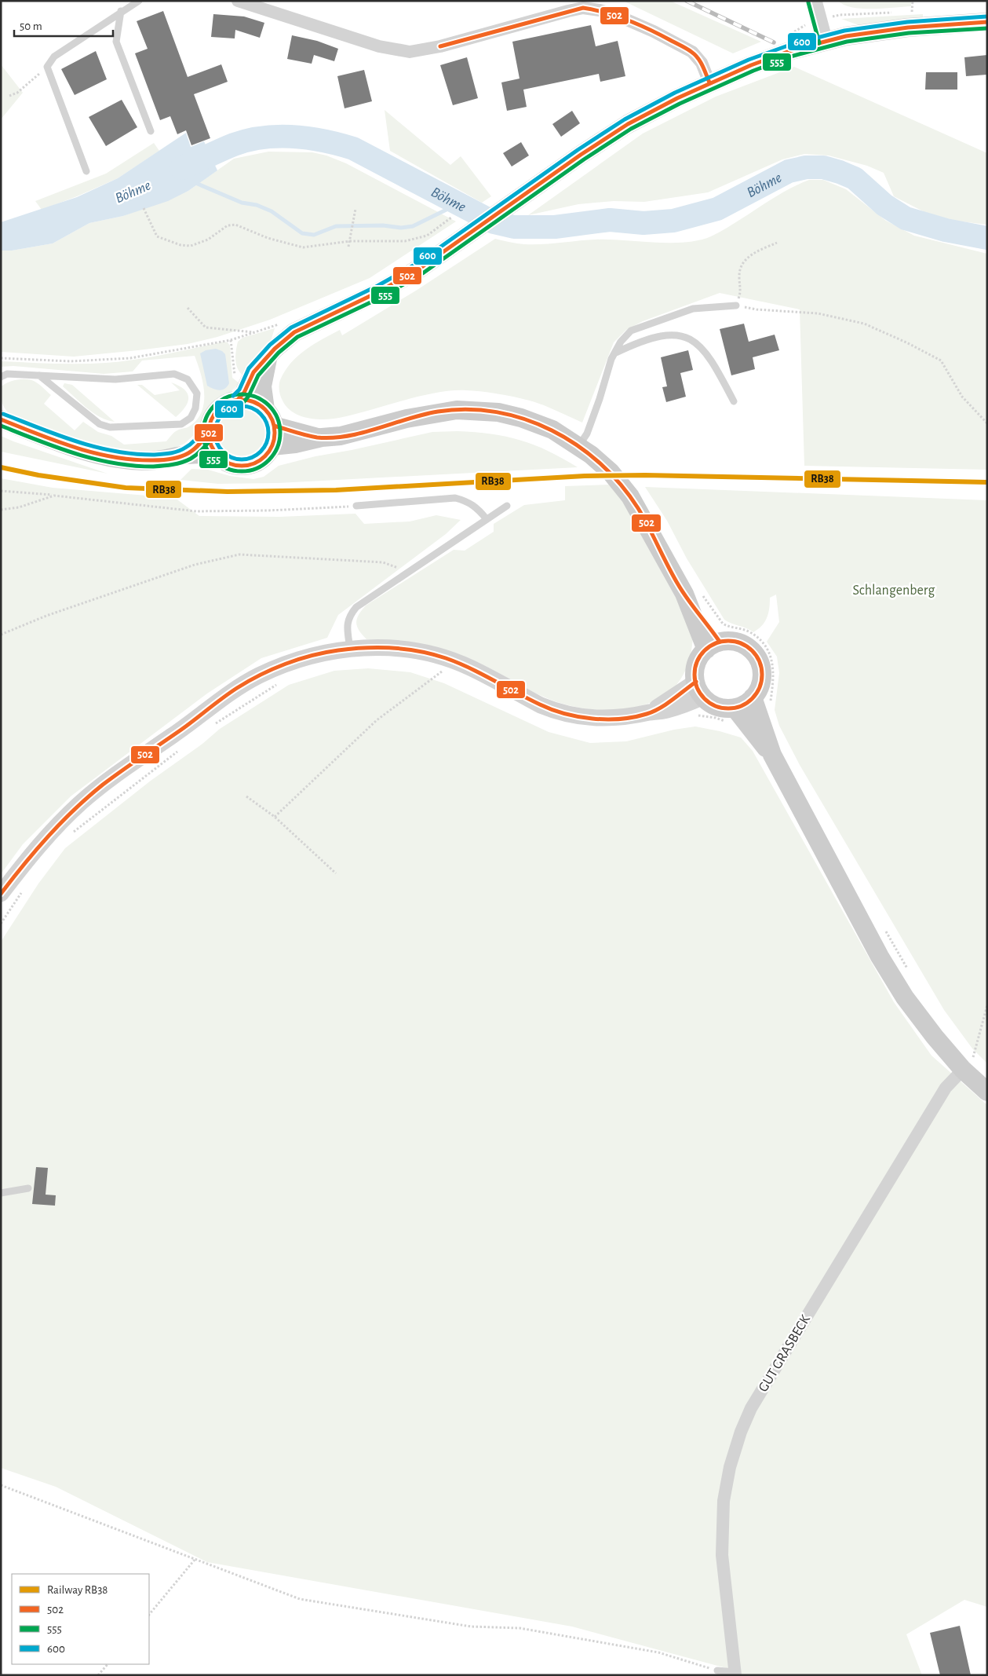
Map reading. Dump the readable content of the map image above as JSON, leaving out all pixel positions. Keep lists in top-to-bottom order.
{
  "streets": {
    "street": ["GUT GRASBECK"]
  },
  "water": ["Böhme"],
  "parks": ["Schlangenberg"],
  "lines": [
    "transit line 555",
    "transit line 502",
    "transit line 600",
    "rail line RB38"
  ],
  "legend": [
    "Railway RB38",
    "502",
    "555",
    "600"
  ],
  "scale_bar": "50 m"
}
